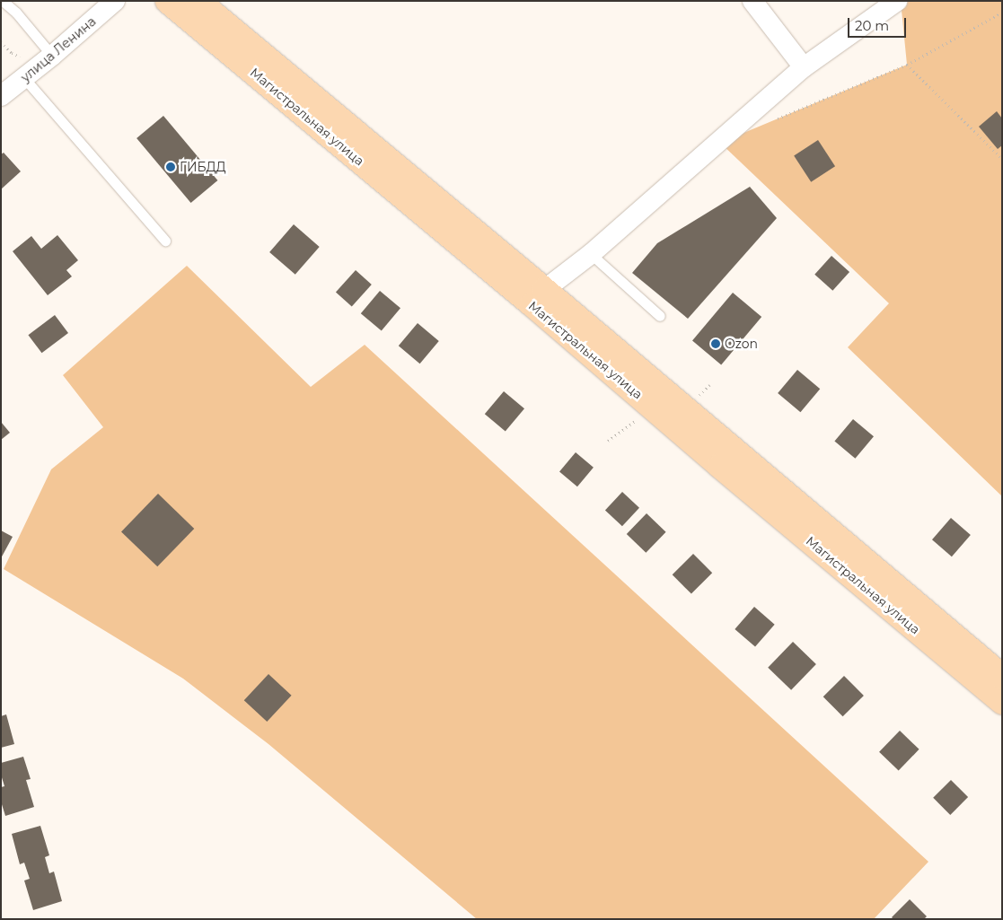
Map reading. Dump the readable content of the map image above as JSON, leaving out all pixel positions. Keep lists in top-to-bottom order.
{
  "streets": {
    "highway": ["Магистральная улица"],
    "street": ["улица Ленина"]
  },
  "places": ["ГИБДД", "Ozon"],
  "scale_bar": "20 m"
}
